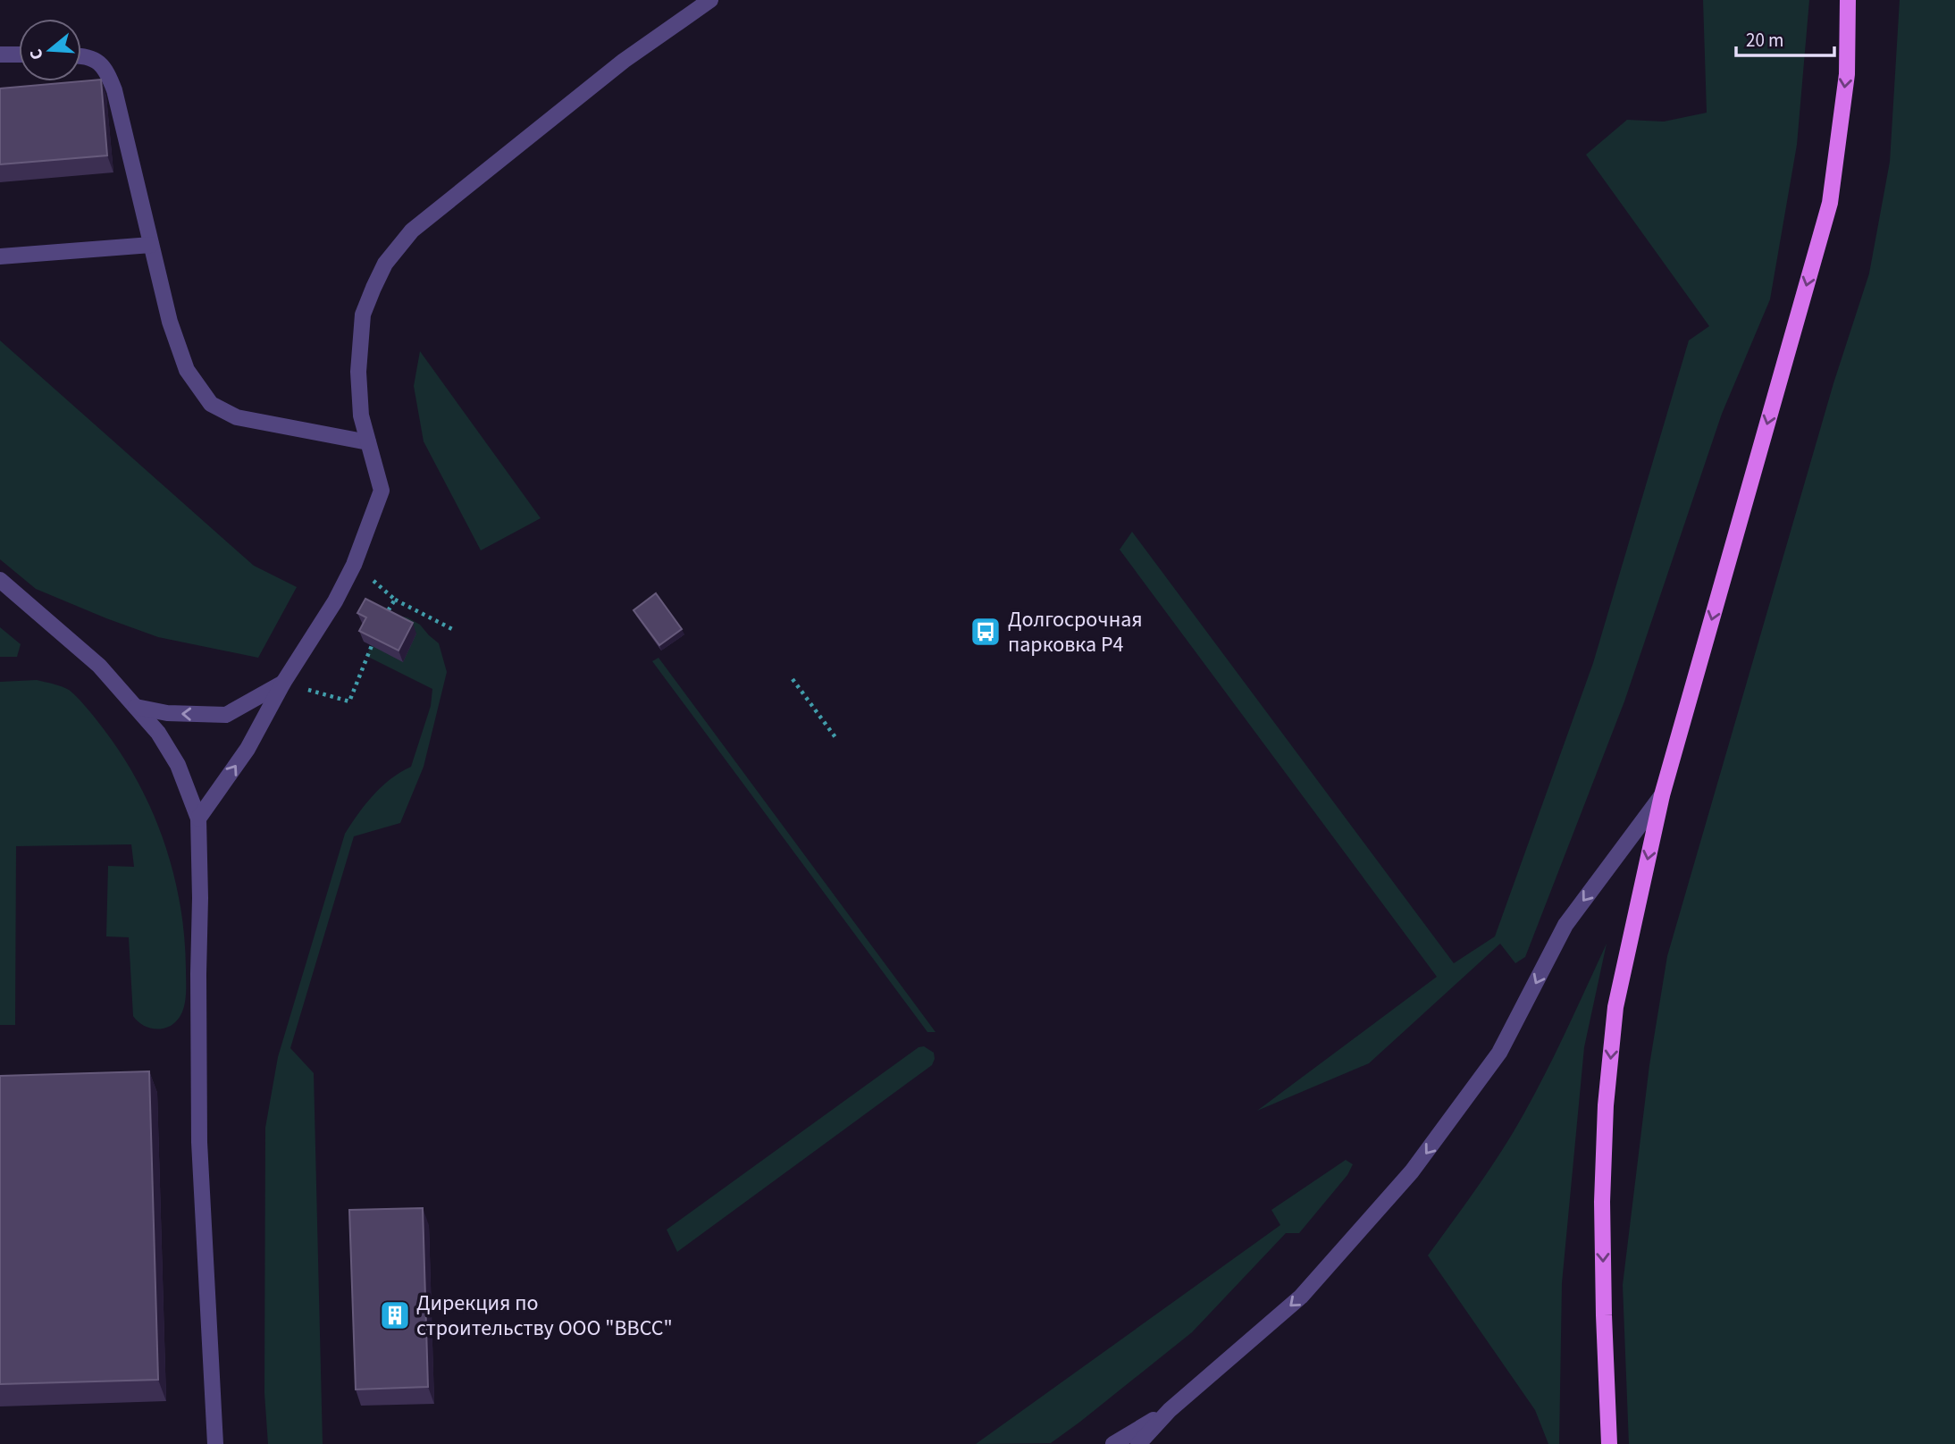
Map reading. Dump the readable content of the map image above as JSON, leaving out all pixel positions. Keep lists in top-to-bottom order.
{
  "places": {
    "bus stop": ["Долгосрочная парковка P4"],
    "building": ["Дирекция по строительству ООО \"ВВСС\""]
  },
  "scale_bar": "20 m",
  "north": "left"
}
